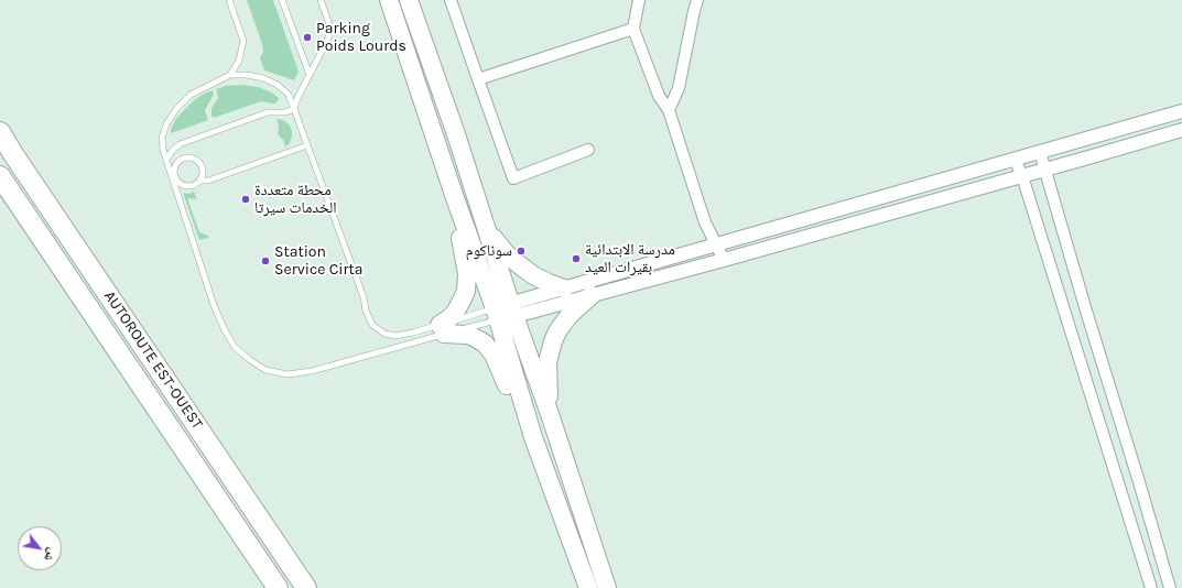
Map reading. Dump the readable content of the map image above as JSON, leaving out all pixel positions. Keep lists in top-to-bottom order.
{
  "streets": {
    "highway": ["AUTOROUTE EST-OUEST"]
  },
  "places": [
    "Parking Poids Lourds",
    "محطة متعددة الخدمات سيرتا",
    "سوناكوم",
    "مدرسة الابتدائية بقيرات العيد",
    "Station Service Cirta"
  ],
  "north": "bottom right"
}
